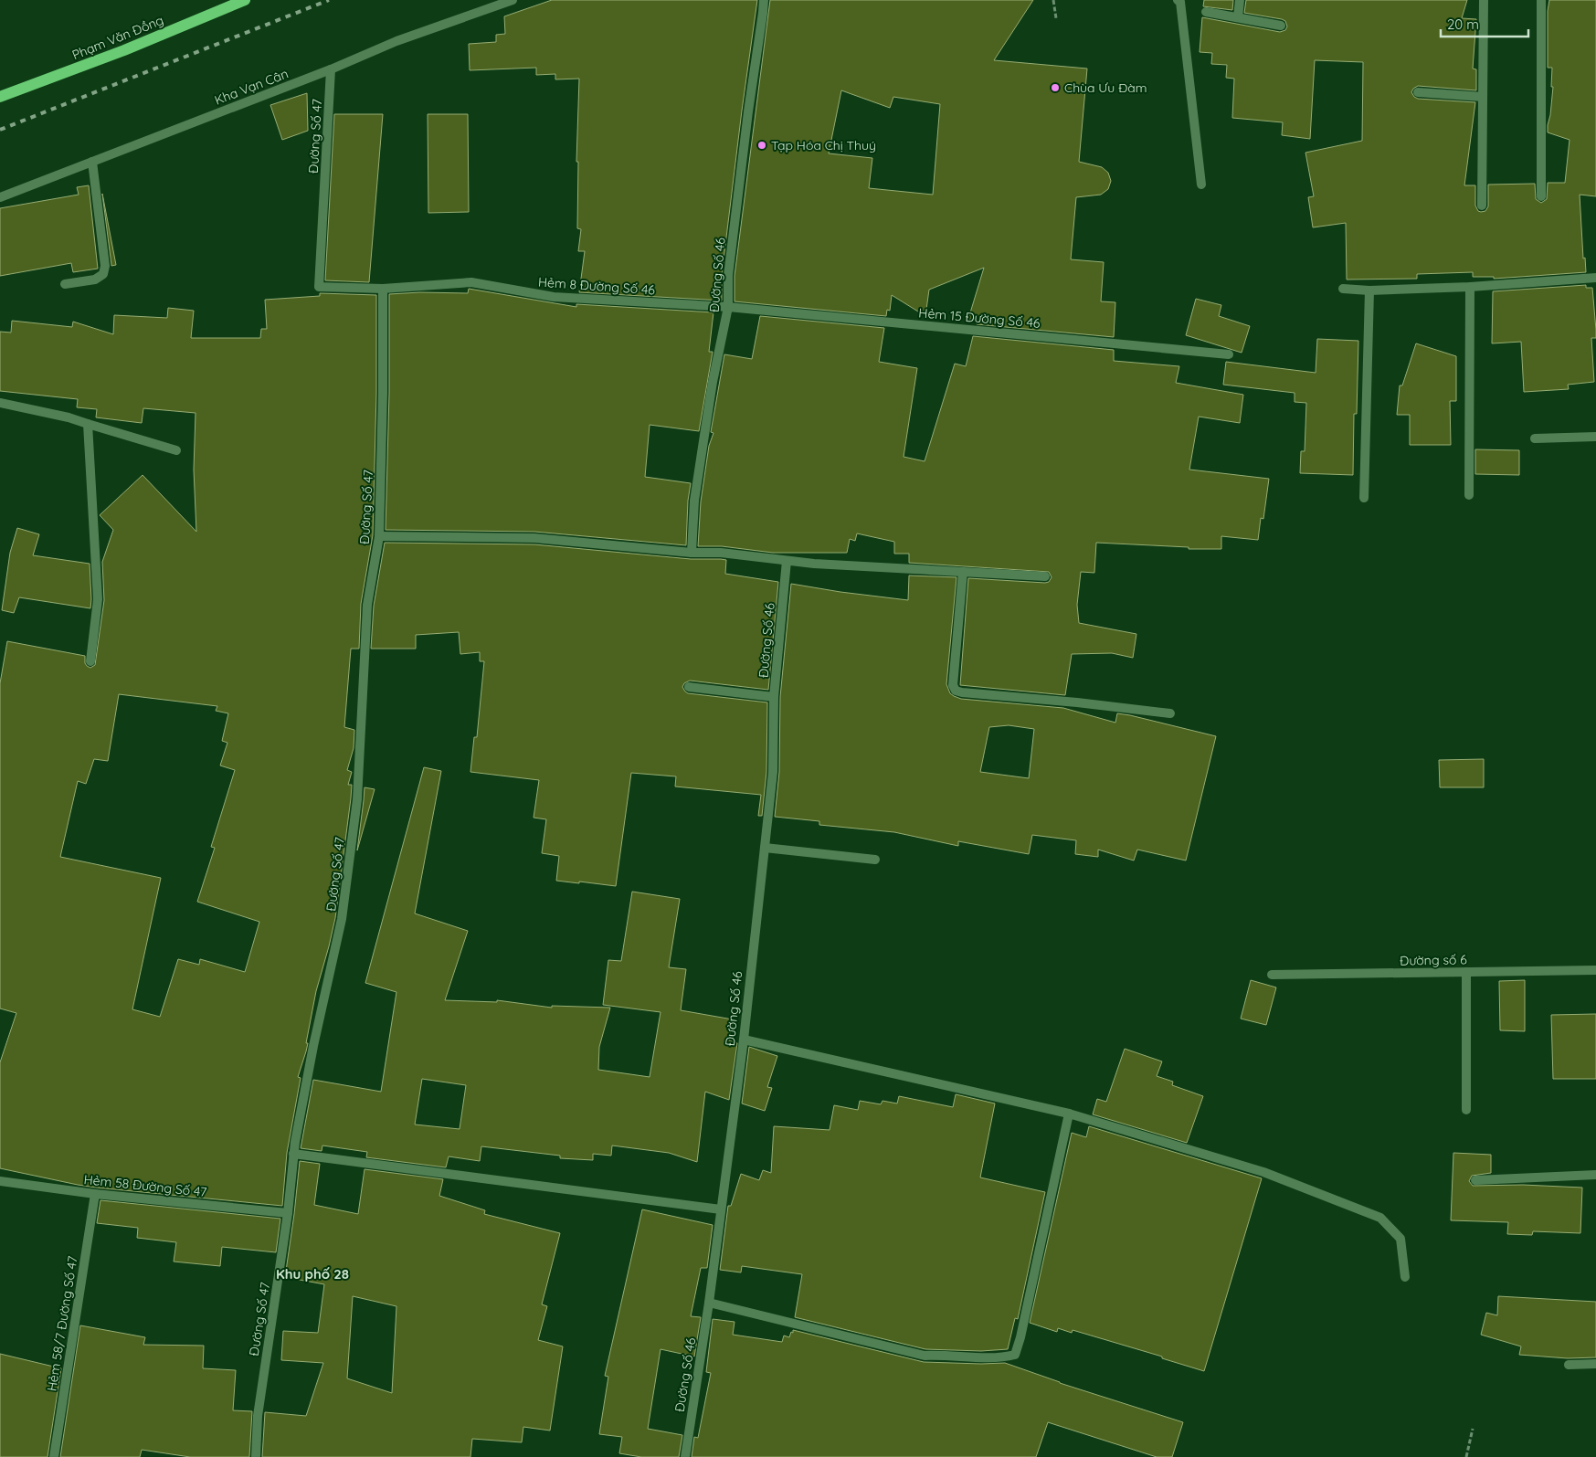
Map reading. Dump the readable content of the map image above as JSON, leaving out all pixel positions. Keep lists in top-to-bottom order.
{
  "streets": {
    "main road": ["Phạm Văn Đồng"],
    "street": [
      "Kha Vạn Cân",
      "Đường Số 47",
      "Đường Số 46",
      "Hẻm 8 Đường Số 46",
      "Hẻm 15 Đường Số 46",
      "Đường số 6",
      "Hẻm 58 Đường Số 47",
      "Hẻm 58/7 Đường Số 47"
    ]
  },
  "crossings": [
    ["Kha Vạn Cân", "Đường Số 47"],
    ["Đường Số 47", "Hẻm 8 Đường Số 46"],
    ["Đường Số 47", "Hẻm 58 Đường Số 47"],
    ["Đường Số 46", "Hẻm 8 Đường Số 46"],
    ["Đường Số 46", "Hẻm 15 Đường Số 46"],
    ["Hẻm 8 Đường Số 46", "Hẻm 15 Đường Số 46"],
    ["Hẻm 58 Đường Số 47", "Hẻm 58/7 Đường Số 47"]
  ],
  "districts": ["Khu phố 28"],
  "places": ["Chùa Ưu Đàm", "Tạp Hóa Chị Thuý"],
  "scale_bar": "20 m"
}
